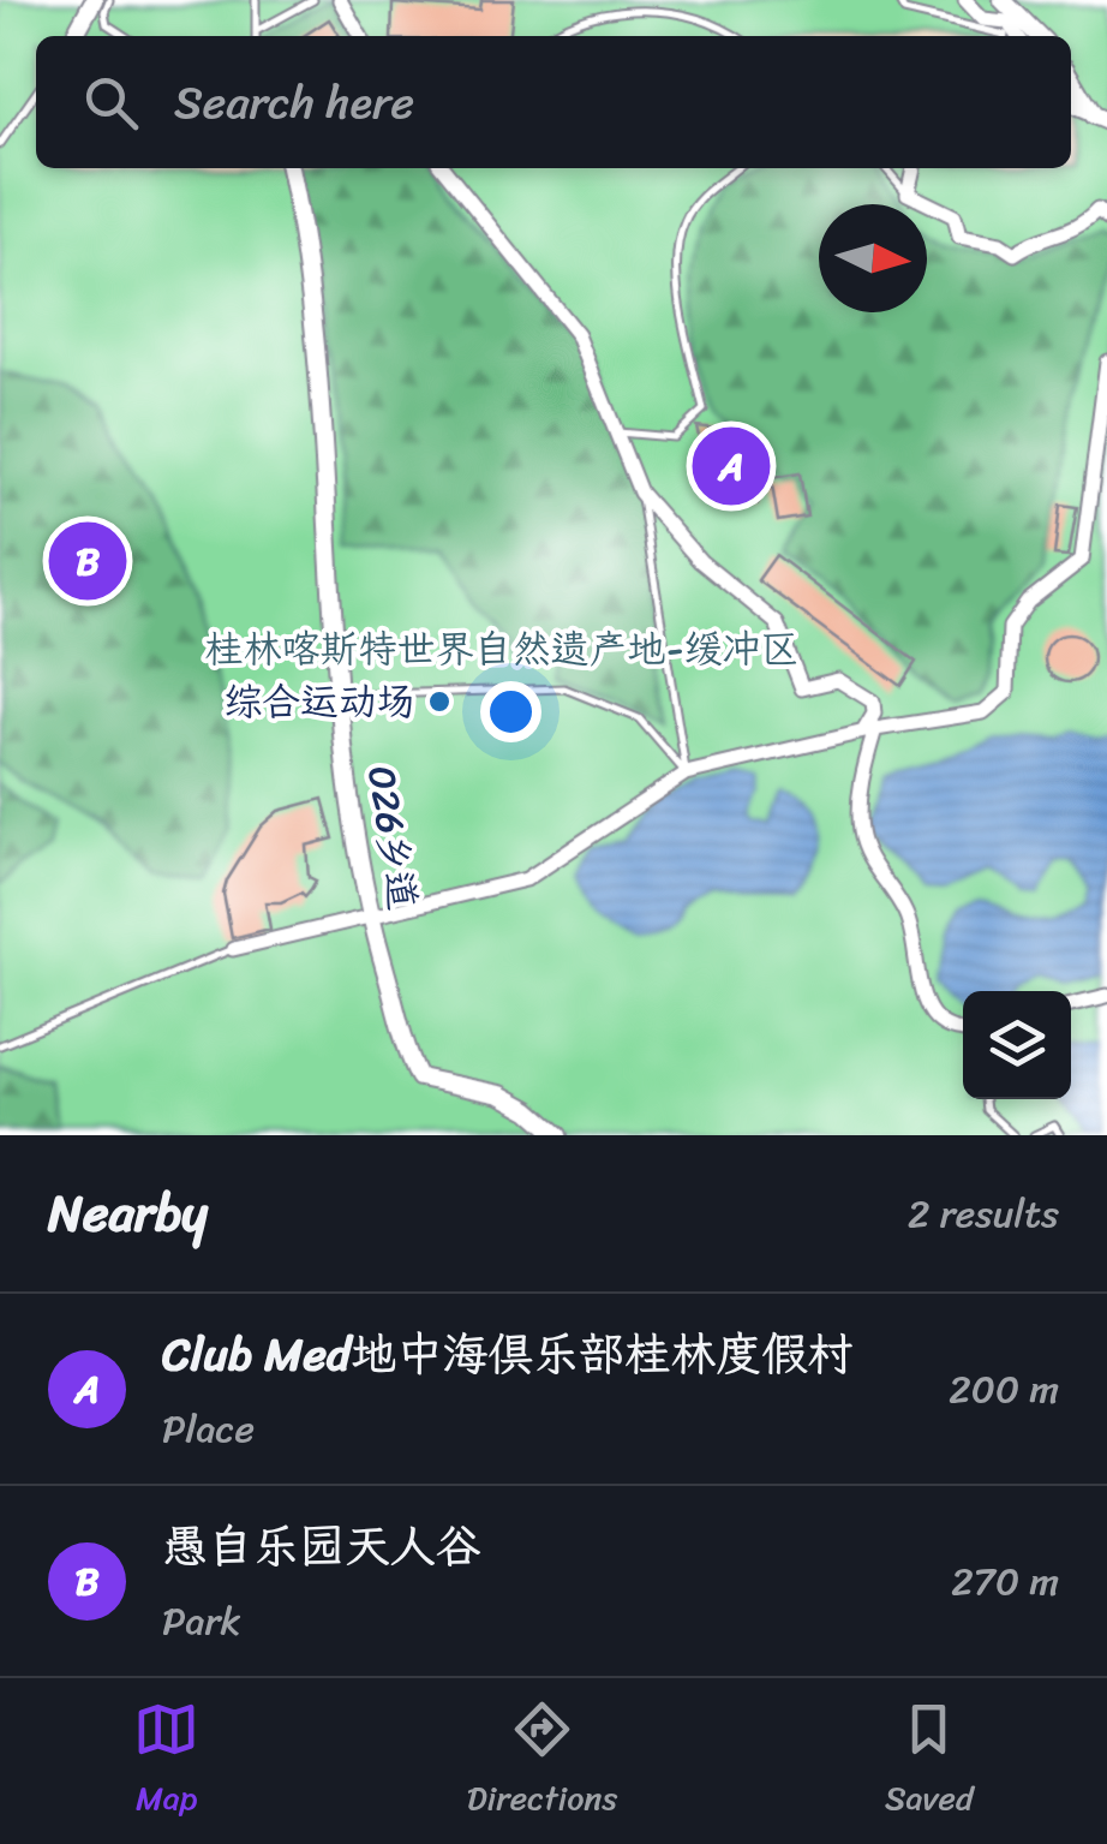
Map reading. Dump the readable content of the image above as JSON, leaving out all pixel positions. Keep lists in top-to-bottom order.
{
  "streets": {
    "street": ["026乡道"]
  },
  "parks": ["桂林喀斯特世界自然遗产地-缓冲区"],
  "places": ["综合运动场"],
  "north": "right",
  "page": {
    "search": "Search here",
    "pins": ["A", "B"],
    "heading": ["Nearby", "2 results"],
    "list": [
      {
        "mark": "A",
        "name": "Club Med地中海俱乐部桂林度假村",
        "note": "Place",
        "value": "200 m"
      },
      {
        "mark": "B",
        "name": "愚自乐园天人谷",
        "note": "Park",
        "value": "270 m"
      }
    ],
    "nav": ["Map", "Directions", "Saved"]
  }
}
